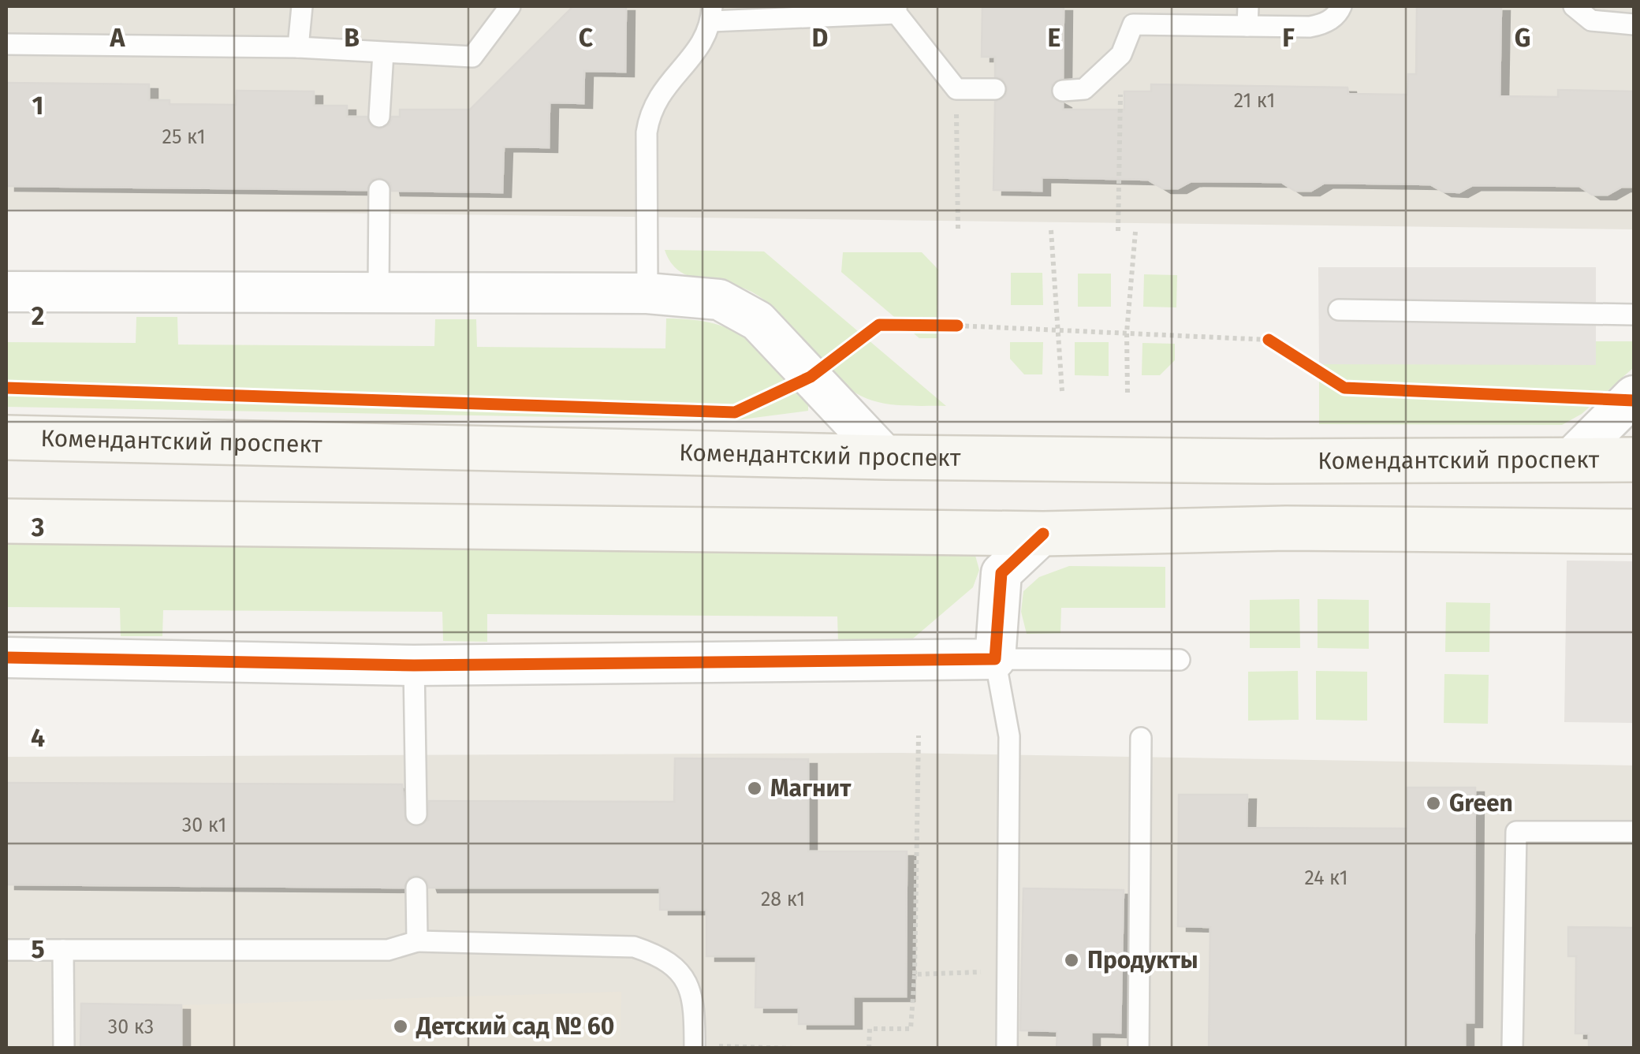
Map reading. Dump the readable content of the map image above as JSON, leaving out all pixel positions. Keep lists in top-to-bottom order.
{
  "streets": {
    "main road": ["Комендантский проспект"]
  },
  "places": [
    "Магнит",
    "Green",
    "Продукты",
    "Детский сад № 60"
  ],
  "house_numbers": [
    "21 к1",
    "25 к1",
    "30 к1",
    "24 к1",
    "28 к1",
    "30 к3"
  ],
  "grid": {
    "columns": [
      "A",
      "B",
      "C",
      "D",
      "E",
      "F",
      "G"
    ],
    "rows": [
      "1",
      "2",
      "3",
      "4",
      "5"
    ]
  }
}
